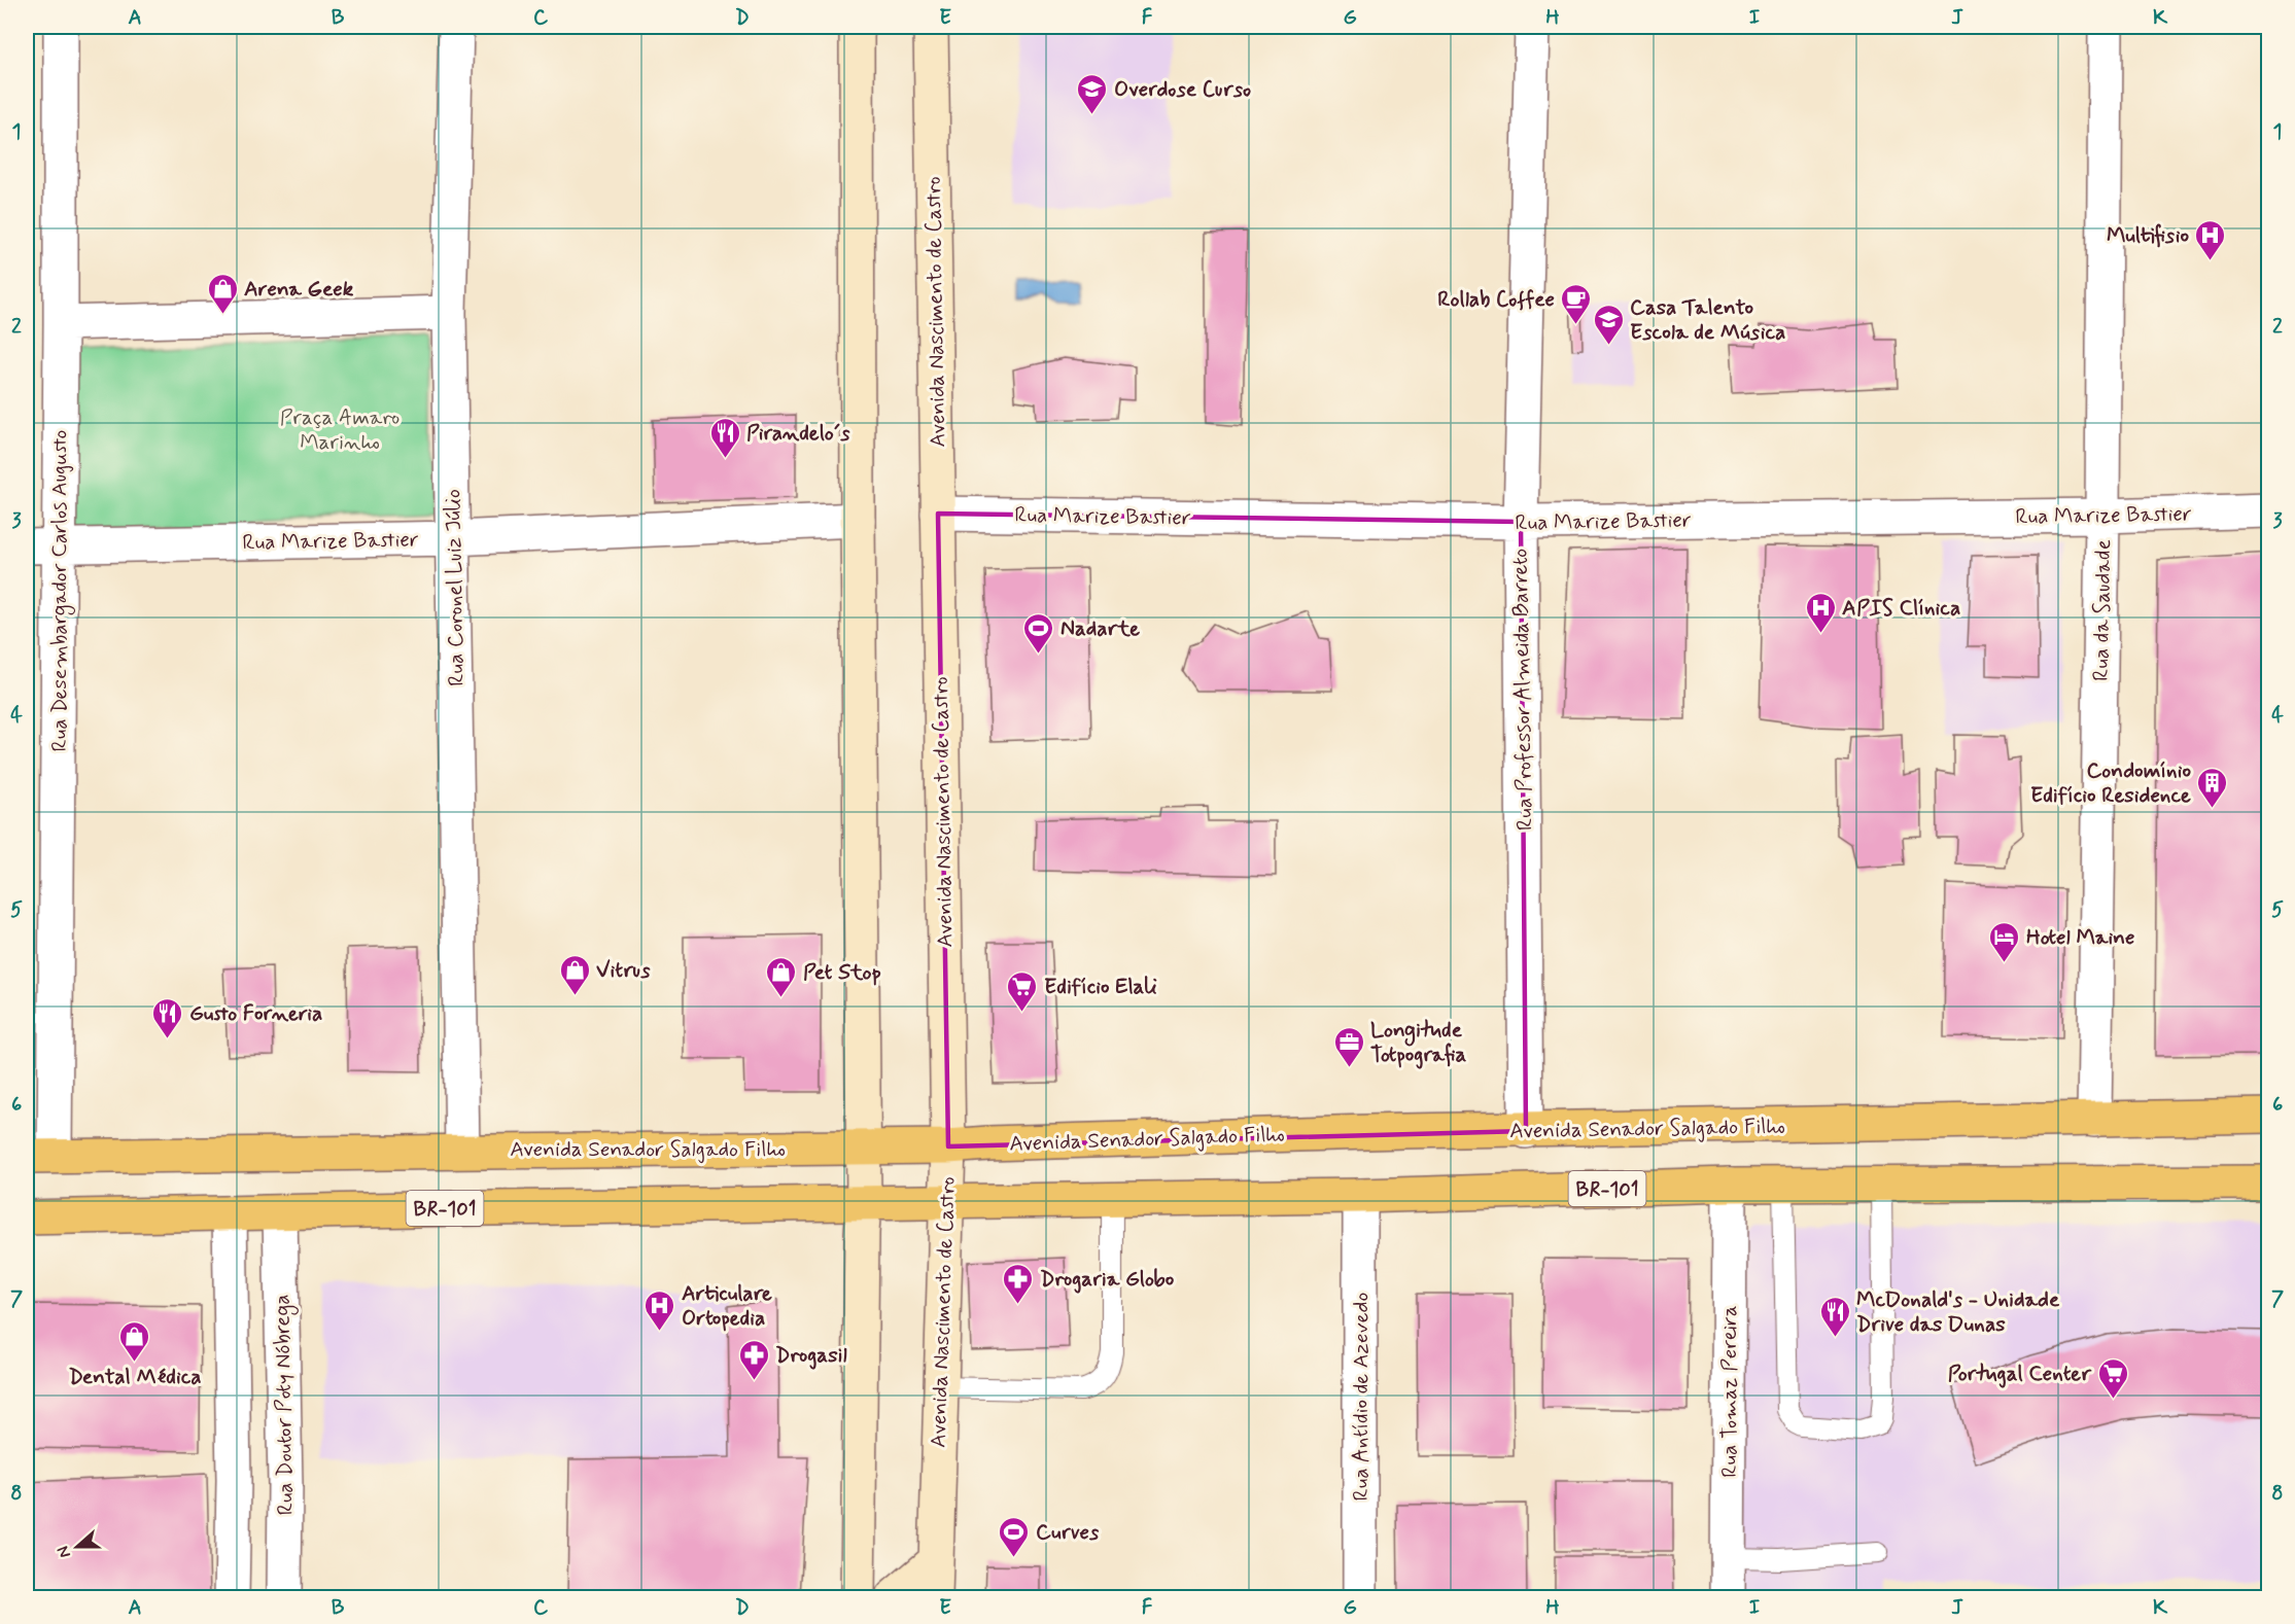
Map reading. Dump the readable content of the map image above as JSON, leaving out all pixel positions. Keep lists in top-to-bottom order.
{
  "streets": {
    "highway": ["Avenida Senador Salgado Filho", "BR-101"],
    "main road": ["Avenida Nascimento de Castro"],
    "street": [
      "Rua Marize Bastier",
      "Rua Coronel Luiz Júlio",
      "Rua Desembargador Carlos Augusto",
      "Rua da Saudade",
      "Rua Professor Almeida Barreto",
      "Rua Tomaz Pereira",
      "Rua Antídio de Azevedo",
      "Rua Doutor Poty Nóbrega"
    ]
  },
  "crossings": [
    ["Avenida Nascimento de Castro", "Rua Marize Bastier"],
    ["Avenida Nascimento de Castro", "Avenida Senador Salgado Filho"],
    ["Avenida Nascimento de Castro", "BR-101"],
    ["Rua Marize Bastier", "Rua Coronel Luiz Júlio"],
    ["Rua Marize Bastier", "Rua Desembargador Carlos Augusto"],
    ["Rua Marize Bastier", "Rua da Saudade"],
    ["Rua Marize Bastier", "Rua Professor Almeida Barreto"],
    ["Rua Coronel Luiz Júlio", "Avenida Senador Salgado Filho"],
    ["Rua Desembargador Carlos Augusto", "Avenida Senador Salgado Filho"],
    ["Rua da Saudade", "Avenida Senador Salgado Filho"],
    ["Rua Professor Almeida Barreto", "Avenida Senador Salgado Filho"],
    ["BR-101", "Rua Tomaz Pereira"],
    ["BR-101", "Rua Antídio de Azevedo"],
    ["BR-101", "Rua Doutor Poty Nóbrega"]
  ],
  "parks": ["Praça Amaro Marinho"],
  "places": {
    "school or university": ["Overdose Curso", "Casa Talento Escola de Música"],
    "hospital": ["Multifisio", "APIS Clínica", "Articulare Ortopedia"],
    "shop": [
      "Arena Geek",
      "Vitrus",
      "Pet Stop",
      "Dental Médica"
    ],
    "cafe": ["Rollab Coffee"],
    "restaurant": ["Pirandelo´s", "Gusto Forneria", "McDonald's - Unidade Drive das Dunas"],
    "sports": ["Nadarte", "Curves"],
    "building": ["Condomínio Edifício Residence"],
    "hotel": ["Hotel Maine"],
    "supermarket": ["Edifício Elali", "Portugal Center"],
    "office": ["Longitude Totpografia"],
    "pharmacy": ["Drogaria Globo", "Drogasil"]
  },
  "north": "left",
  "grid": {
    "columns": [
      "A",
      "B",
      "C",
      "D",
      "E",
      "F",
      "G",
      "H",
      "I",
      "J",
      "K"
    ],
    "rows": [
      "1",
      "2",
      "3",
      "4",
      "5",
      "6",
      "7",
      "8"
    ]
  }
}
